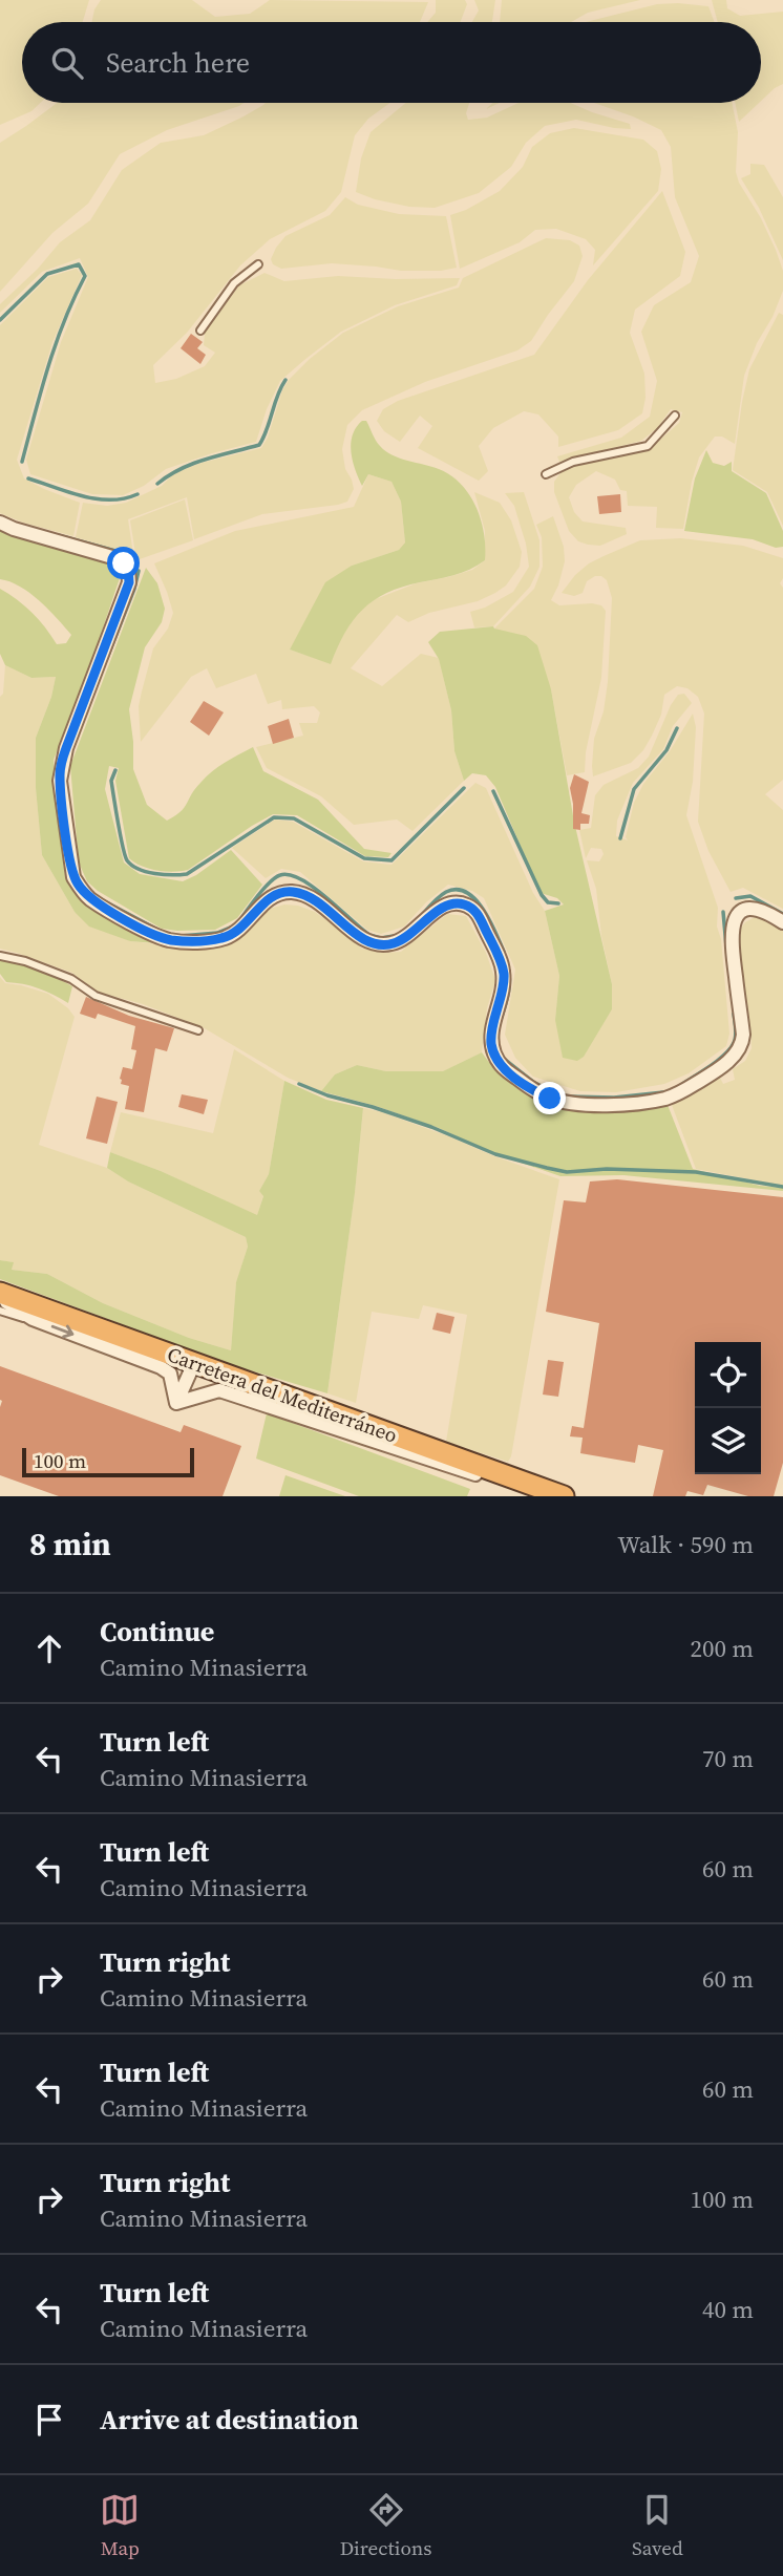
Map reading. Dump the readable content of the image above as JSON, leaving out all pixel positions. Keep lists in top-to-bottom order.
{
  "streets": {
    "highway": ["Carretera del Mediterráneo"]
  },
  "scale_bar": "100 m",
  "page": {
    "search": "Search here",
    "scale": "100 m",
    "heading": ["8 min", "Walk · 590 m"],
    "list": [
      ["Continue", "Camino Minasierra", "200 m"],
      ["Turn left", "Camino Minasierra", "70 m"],
      ["Turn left", "Camino Minasierra", "60 m"],
      ["Turn right", "Camino Minasierra", "60 m"],
      ["Turn left", "Camino Minasierra", "60 m"],
      ["Turn right", "Camino Minasierra", "100 m"],
      ["Turn left", "Camino Minasierra", "40 m"],
      "Arrive at destination"
    ],
    "nav": ["Map", "Directions", "Saved"]
  }
}
